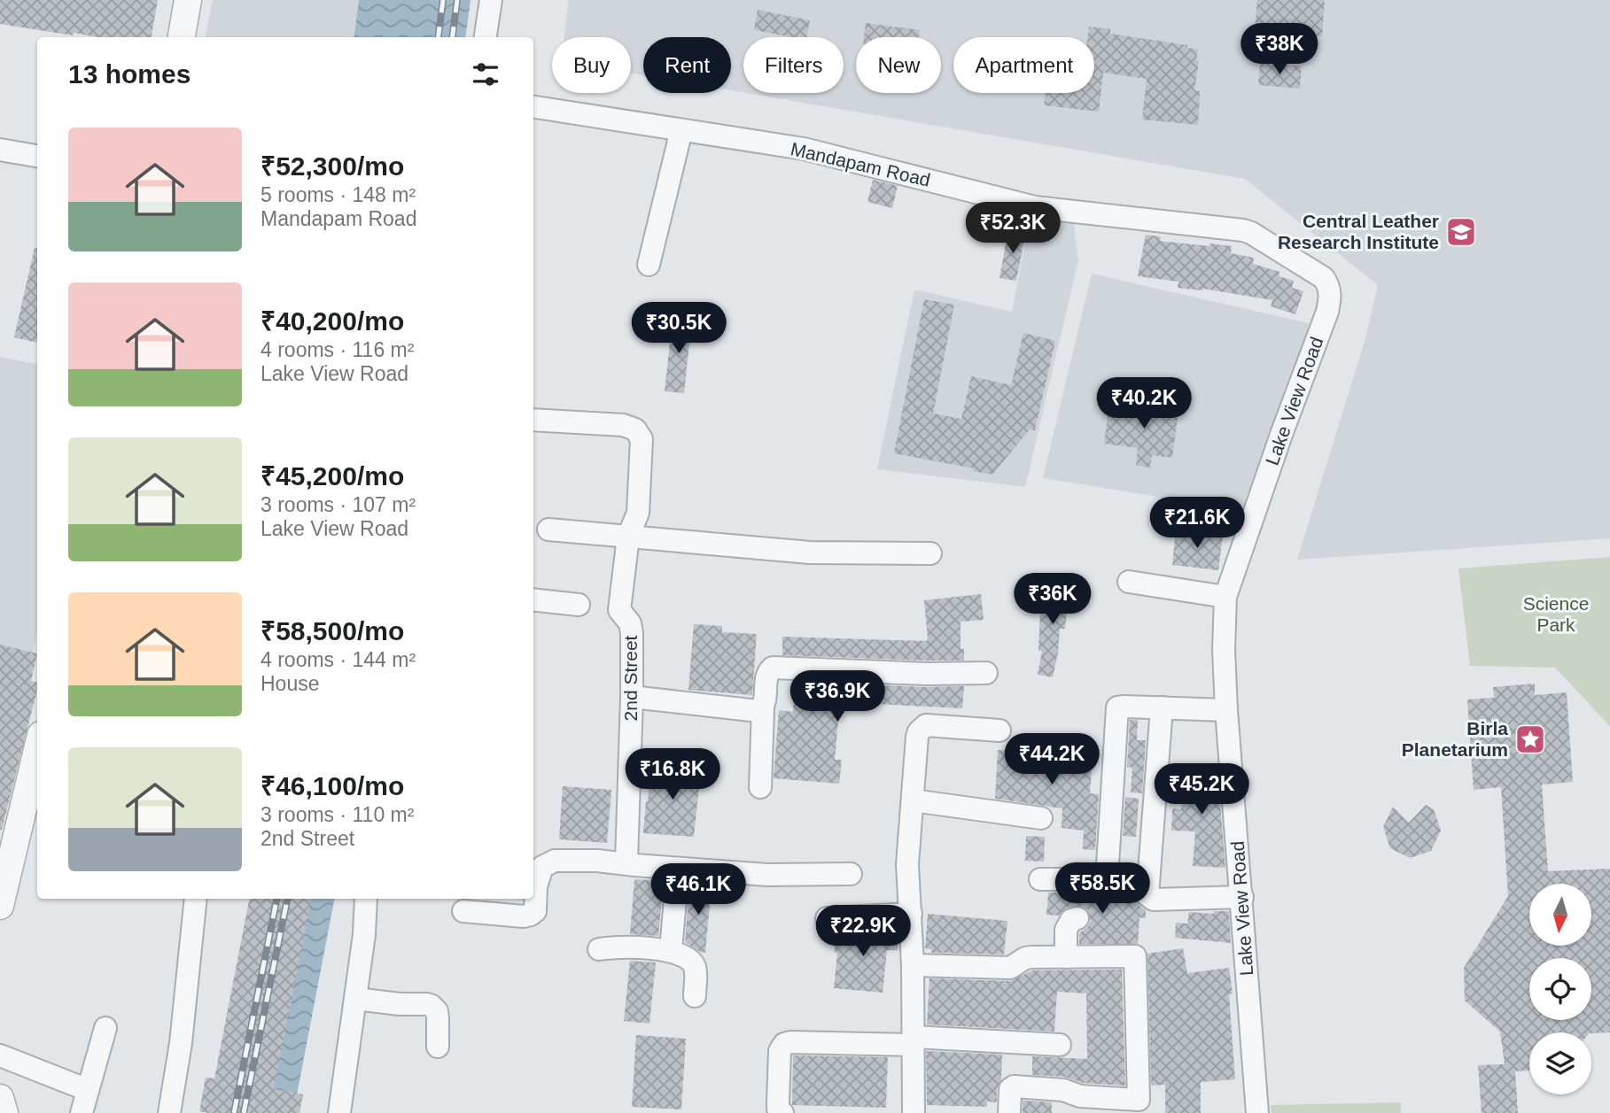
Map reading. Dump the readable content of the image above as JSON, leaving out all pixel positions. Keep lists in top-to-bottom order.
{
  "streets": {
    "street": ["Mandapam Road", "Lake View Road", "2nd Street"]
  },
  "crossings": [
    ["Mandapam Road", "Lake View Road"]
  ],
  "parks": ["Science Park"],
  "places": {
    "school or university": ["Central Leather Research Institute"],
    "place": ["Birla Planetarium"]
  },
  "north": "bottom",
  "page": {
    "price": [
      "₹38K",
      "₹52.3K",
      "₹30.5K",
      "₹40.2K",
      "₹21.6K",
      "₹36K",
      "₹36.9K",
      "₹44.2K",
      "₹16.8K",
      "₹45.2K",
      "₹58.5K",
      "₹46.1K",
      "₹22.9K"
    ],
    "chip": [
      "Buy",
      "Rent",
      "Filters",
      "New",
      "Apartment"
    ],
    "heading": "13 homes",
    "list": [
      {
        "name": "₹52,300/mo",
        "note": "5 rooms · 148 m² · Mandapam Road"
      },
      {
        "name": "₹40,200/mo",
        "note": "4 rooms · 116 m² · Lake View Road"
      },
      {
        "name": "₹45,200/mo",
        "note": "3 rooms · 107 m² · Lake View Road"
      },
      {
        "name": "₹58,500/mo",
        "note": "4 rooms · 144 m² · House"
      },
      {
        "name": "₹46,100/mo",
        "note": "3 rooms · 110 m² · 2nd Street"
      }
    ]
  }
}
